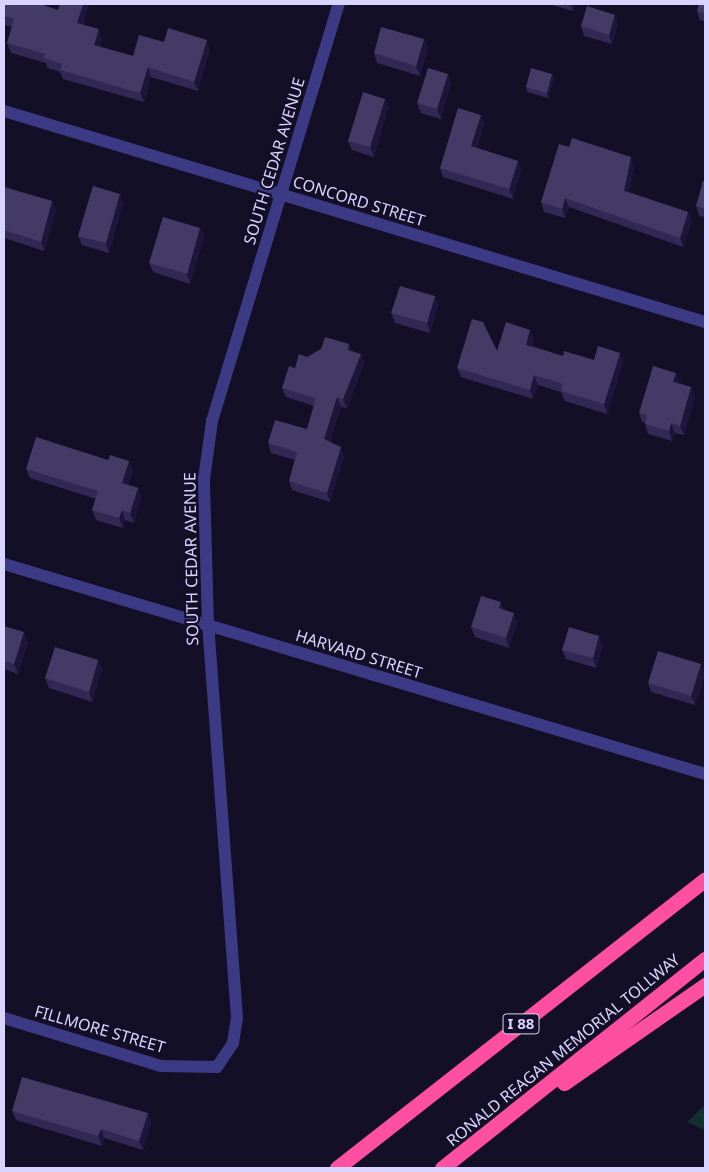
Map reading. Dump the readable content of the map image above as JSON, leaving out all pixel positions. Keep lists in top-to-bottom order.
{
  "streets": {
    "highway": ["I 88", "RONALD REAGAN MEMORIAL TOLLWAY"],
    "street": [
      "SOUTH CEDAR AVENUE",
      "CONCORD STREET",
      "HARVARD STREET",
      "FILLMORE STREET"
    ]
  },
  "crossings": [
    ["SOUTH CEDAR AVENUE", "CONCORD STREET"],
    ["SOUTH CEDAR AVENUE", "HARVARD STREET"],
    ["SOUTH CEDAR AVENUE", "FILLMORE STREET"]
  ]
}
